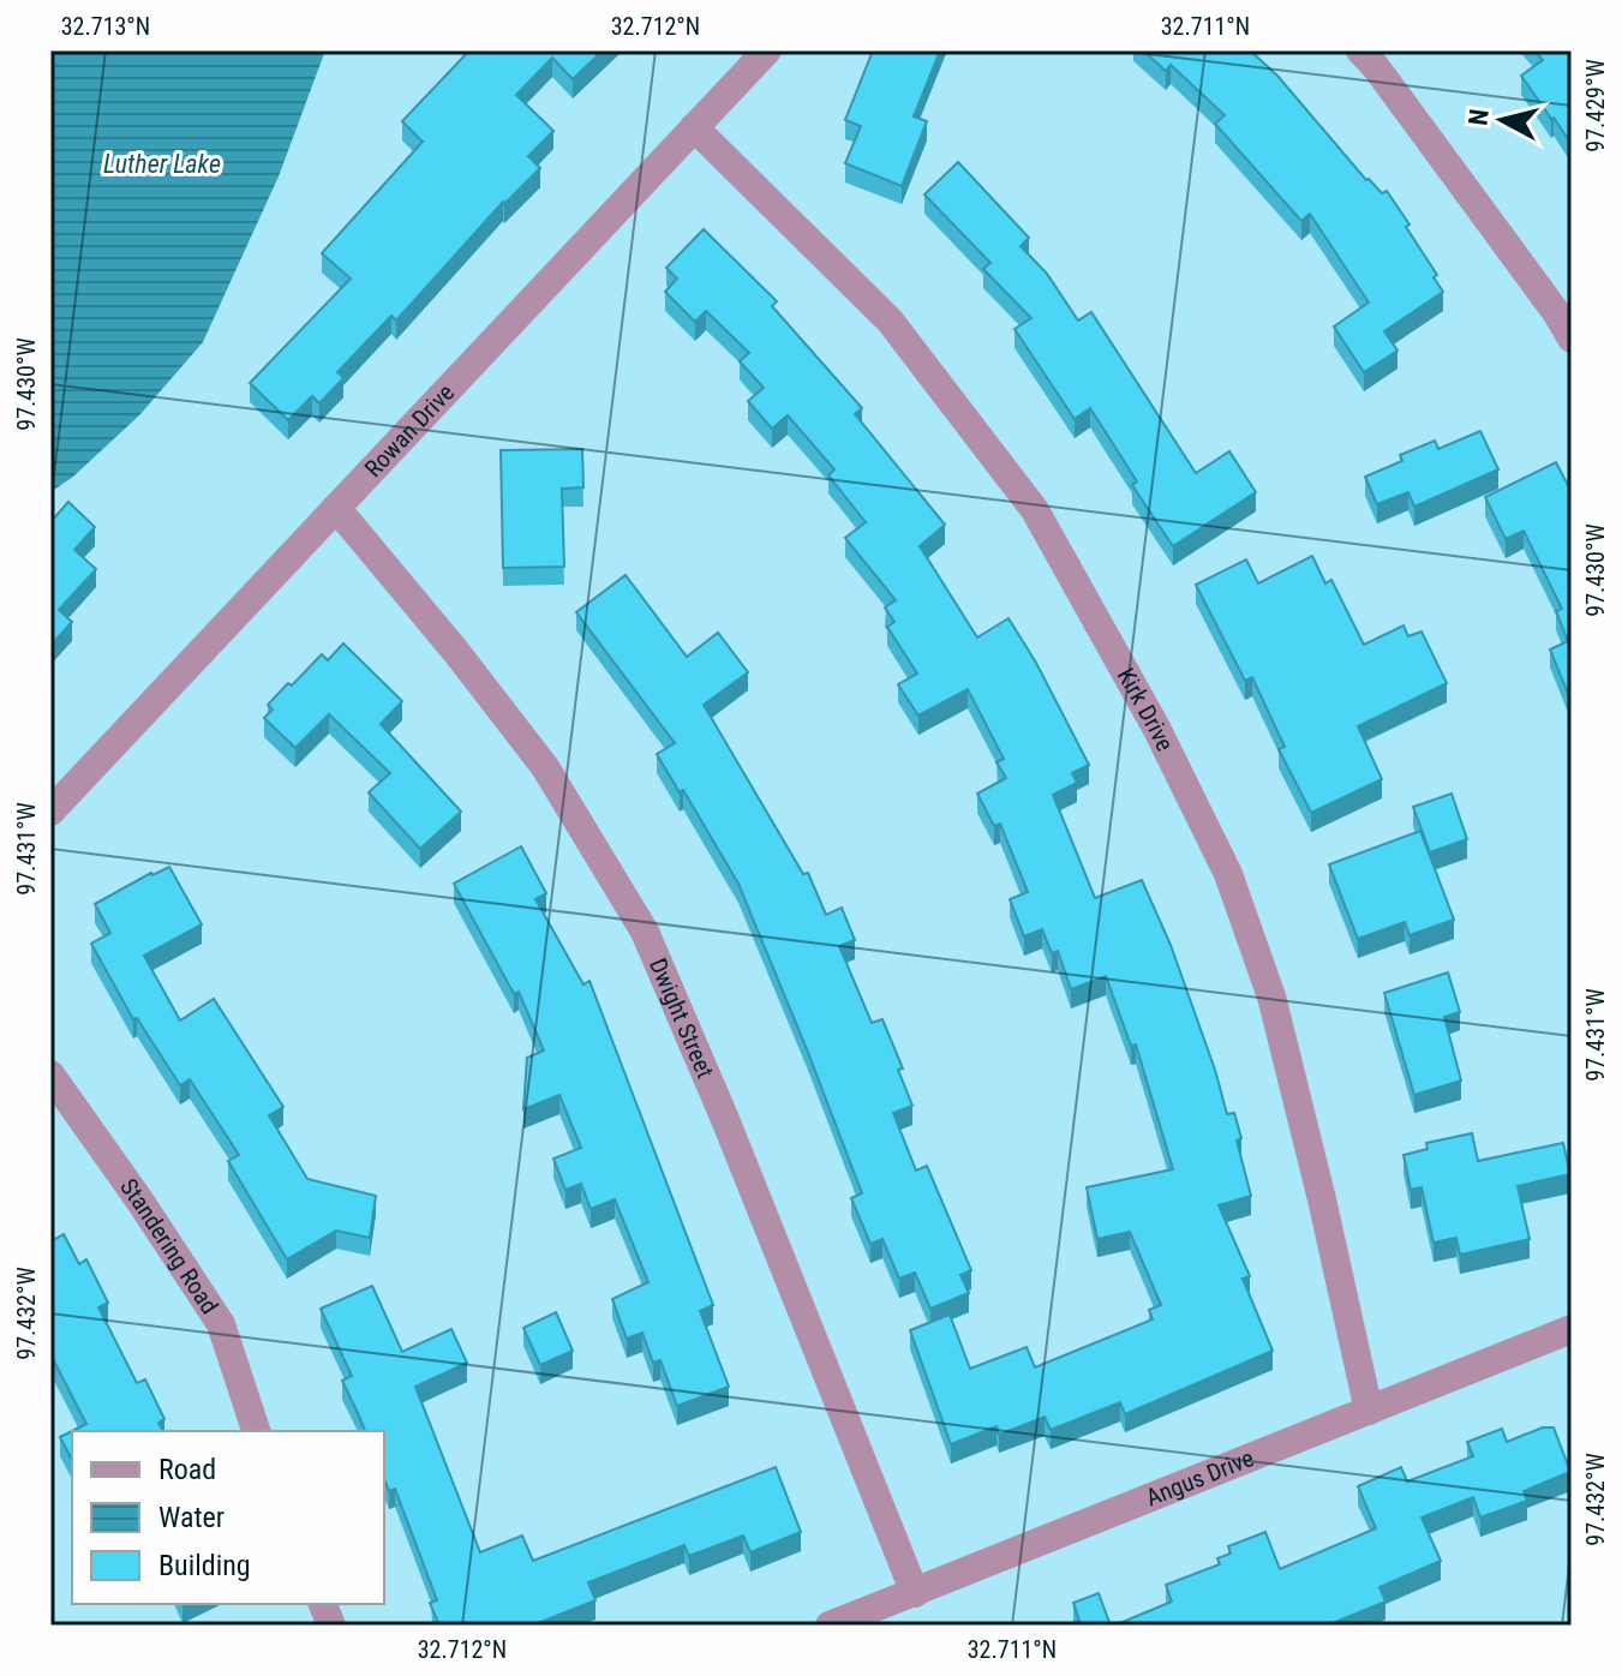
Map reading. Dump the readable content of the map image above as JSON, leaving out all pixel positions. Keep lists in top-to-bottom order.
{
  "streets": {
    "street": [
      "Rowan Drive",
      "Kirk Drive",
      "Dwight Street",
      "Standering Road",
      "Angus Drive"
    ]
  },
  "crossings": [
    ["Rowan Drive", "Kirk Drive"],
    ["Rowan Drive", "Dwight Street"],
    ["Kirk Drive", "Angus Drive"],
    ["Dwight Street", "Angus Drive"]
  ],
  "water": ["Luther Lake"],
  "legend": ["Road", "Water", "Building"],
  "north": "left",
  "coordinates": [
    "32.713°N",
    "32.712°N",
    "32.711°N",
    "97.429°W",
    "97.430°W",
    "97.431°W",
    "97.432°W"
  ]
}
